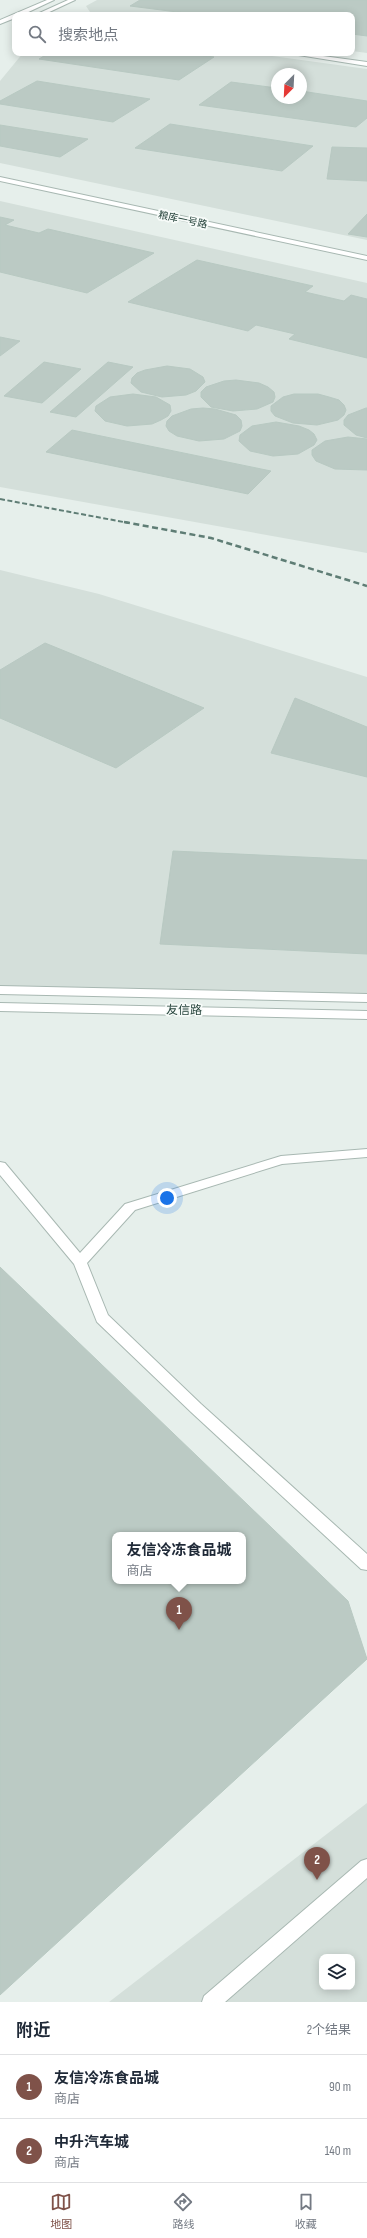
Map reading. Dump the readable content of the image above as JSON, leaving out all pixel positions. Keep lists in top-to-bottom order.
{
  "streets": {
    "street": ["粮库一号路", "友信路"]
  },
  "north": "bottom left",
  "page": {
    "search": "搜索地点",
    "popup": ["友信冷冻食品城", "商店"],
    "pins": ["1", "2"],
    "heading": ["附近", "2个结果"],
    "list": [
      {
        "mark": "1",
        "name": "友信冷冻食品城",
        "note": "商店",
        "value": "90 m"
      },
      {
        "mark": "2",
        "name": "中升汽车城",
        "note": "商店",
        "value": "140 m"
      }
    ],
    "nav": ["地图", "路线", "收藏"]
  }
}
